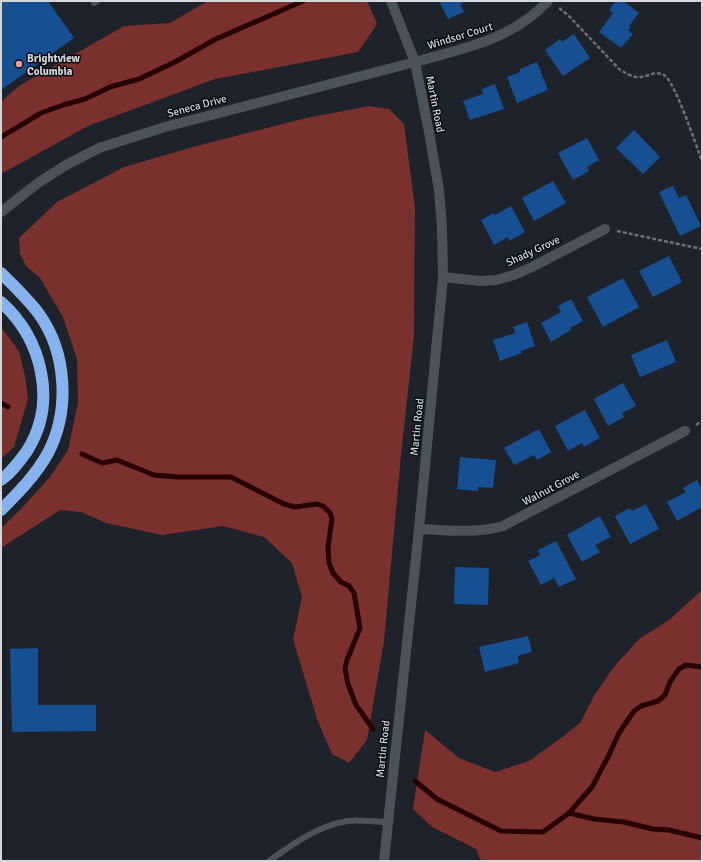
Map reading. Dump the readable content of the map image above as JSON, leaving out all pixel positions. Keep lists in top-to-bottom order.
{
  "streets": {
    "street": [
      "Windsor Court",
      "Martin Road",
      "Seneca Drive",
      "Shady Grove",
      "Walnut Grove"
    ]
  },
  "crossings": [
    ["Windsor Court", "Martin Road"],
    ["Windsor Court", "Seneca Drive"],
    ["Martin Road", "Seneca Drive"],
    ["Martin Road", "Shady Grove"],
    ["Martin Road", "Walnut Grove"]
  ],
  "places": ["Brightview Columbia"]
}
